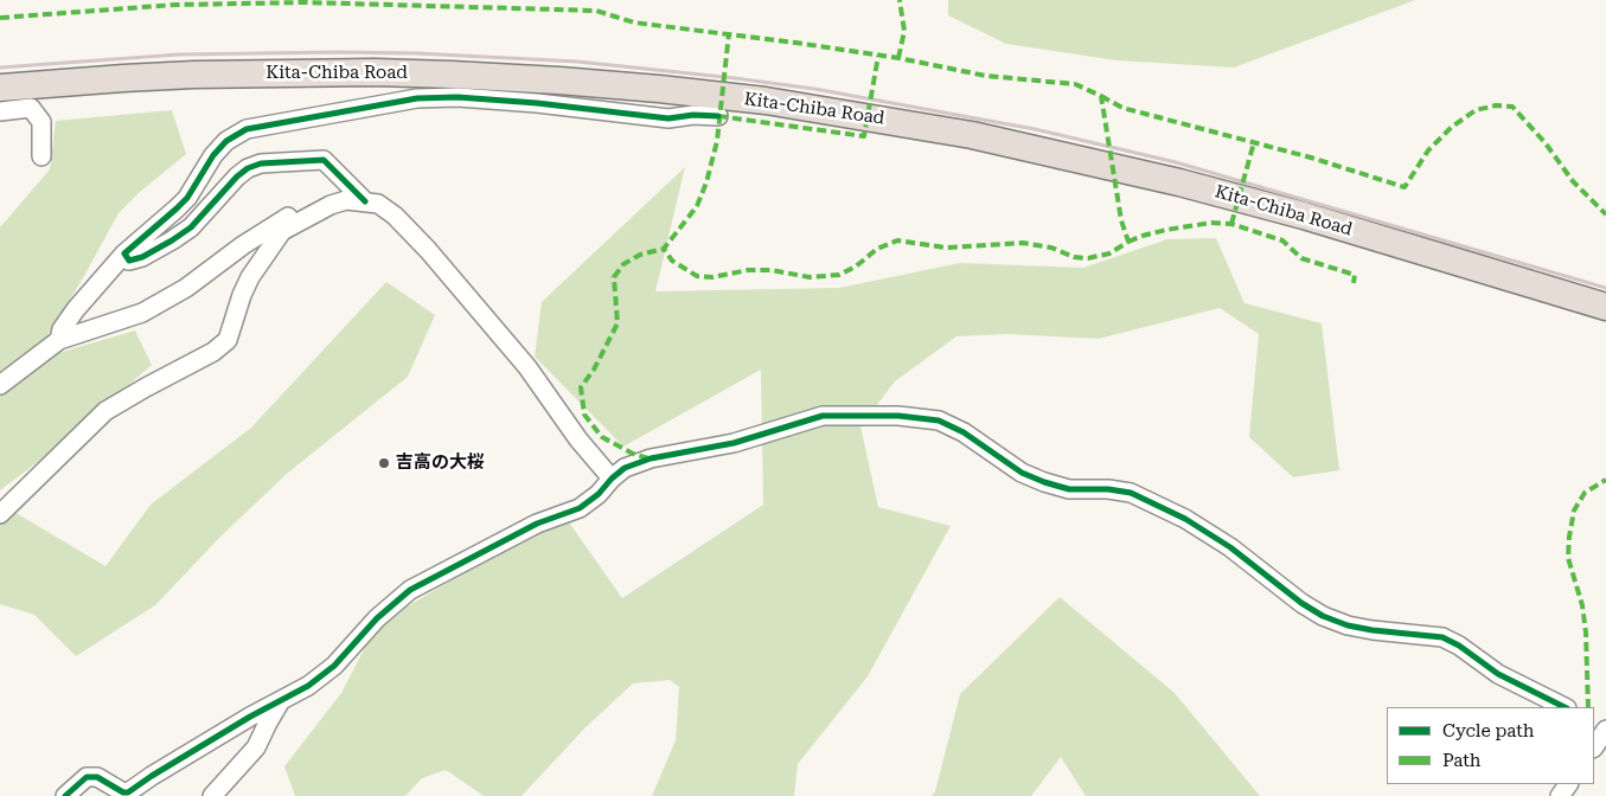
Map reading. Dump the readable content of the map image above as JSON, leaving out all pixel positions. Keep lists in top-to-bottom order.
{
  "streets": {
    "highway": ["Kita-Chiba Road"]
  },
  "places": ["吉高の大桜"],
  "legend": ["Cycle path", "Path"]
}
